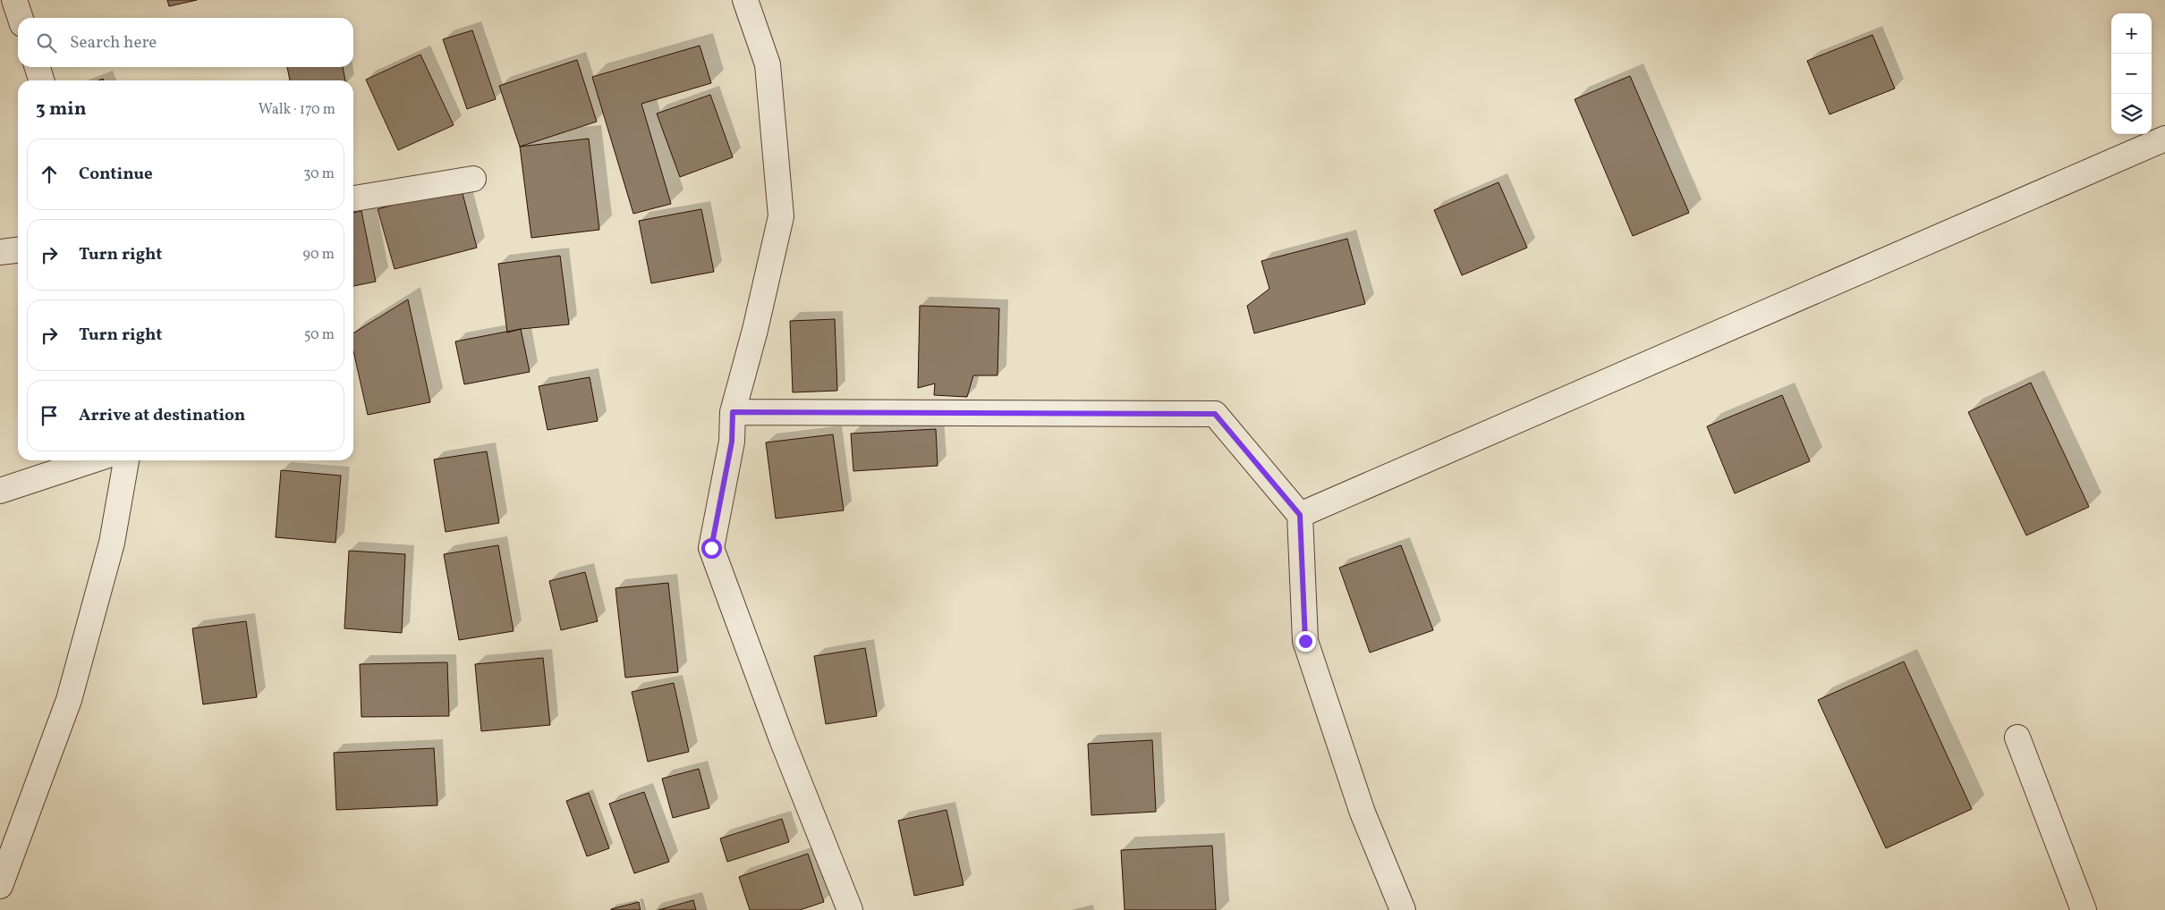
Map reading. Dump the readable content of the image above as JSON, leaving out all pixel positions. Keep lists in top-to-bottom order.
{
  "page": {
    "map_buttons": ["+", "−"],
    "search": "Search here",
    "heading": ["3 min", "Walk · 170 m"],
    "list": [
      ["Continue", "30 m"],
      ["Turn right", "90 m"],
      ["Turn right", "50 m"],
      "Arrive at destination"
    ]
  }
}
